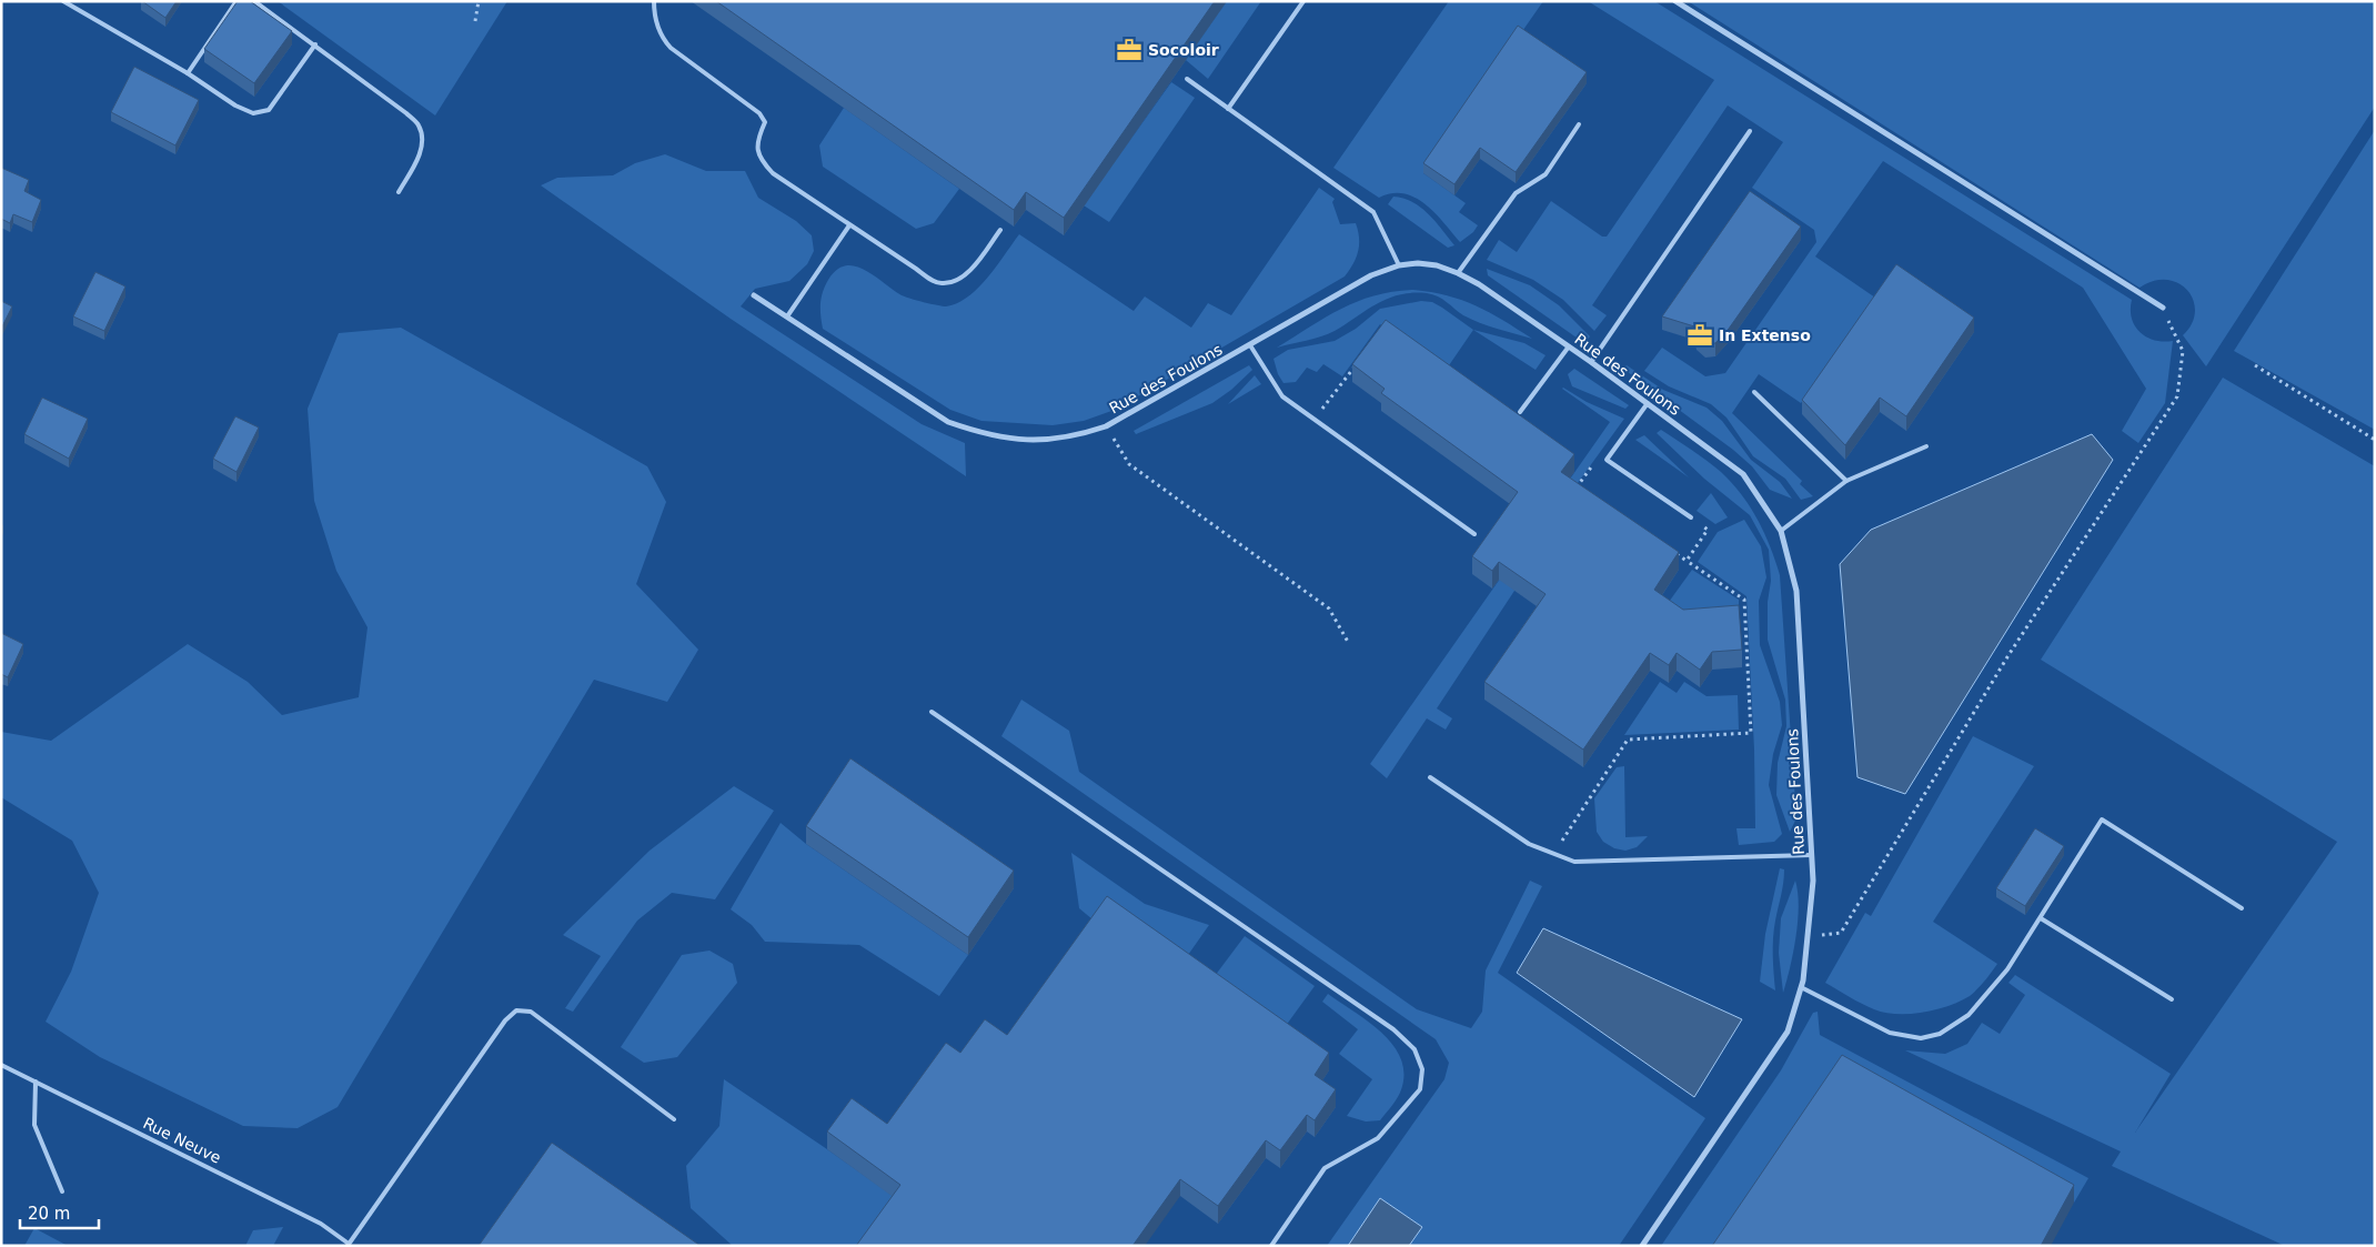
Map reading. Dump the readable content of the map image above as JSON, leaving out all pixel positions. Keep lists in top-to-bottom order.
{
  "streets": {
    "street": ["Rue des Foulons"],
    "lane": ["Rue Neuve"]
  },
  "places": {
    "office": ["Socoloir", "In Extenso"]
  },
  "scale_bar": "20 m"
}
